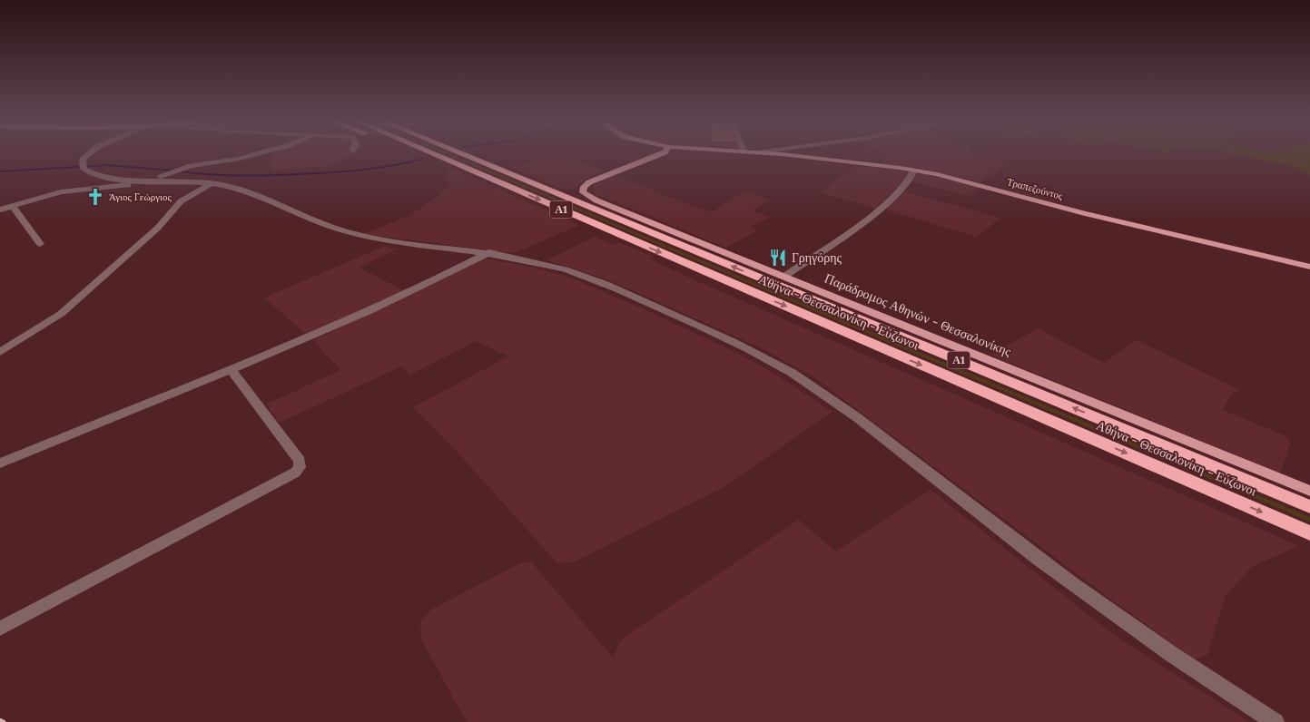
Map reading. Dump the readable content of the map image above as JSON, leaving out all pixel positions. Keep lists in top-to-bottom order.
{
  "streets": {
    "highway": ["Α1", "Αθήνα - Θεσσαλονίκη - Εύζωνοι"],
    "main road": ["Τραπεζούντος", "Παράδρομος Αθηνών - Θεσσαλονίκης"]
  },
  "places": {
    "church": ["Άγιος Γεώργιος"],
    "restaurant": ["Γρηγόρης"]
  }
}
